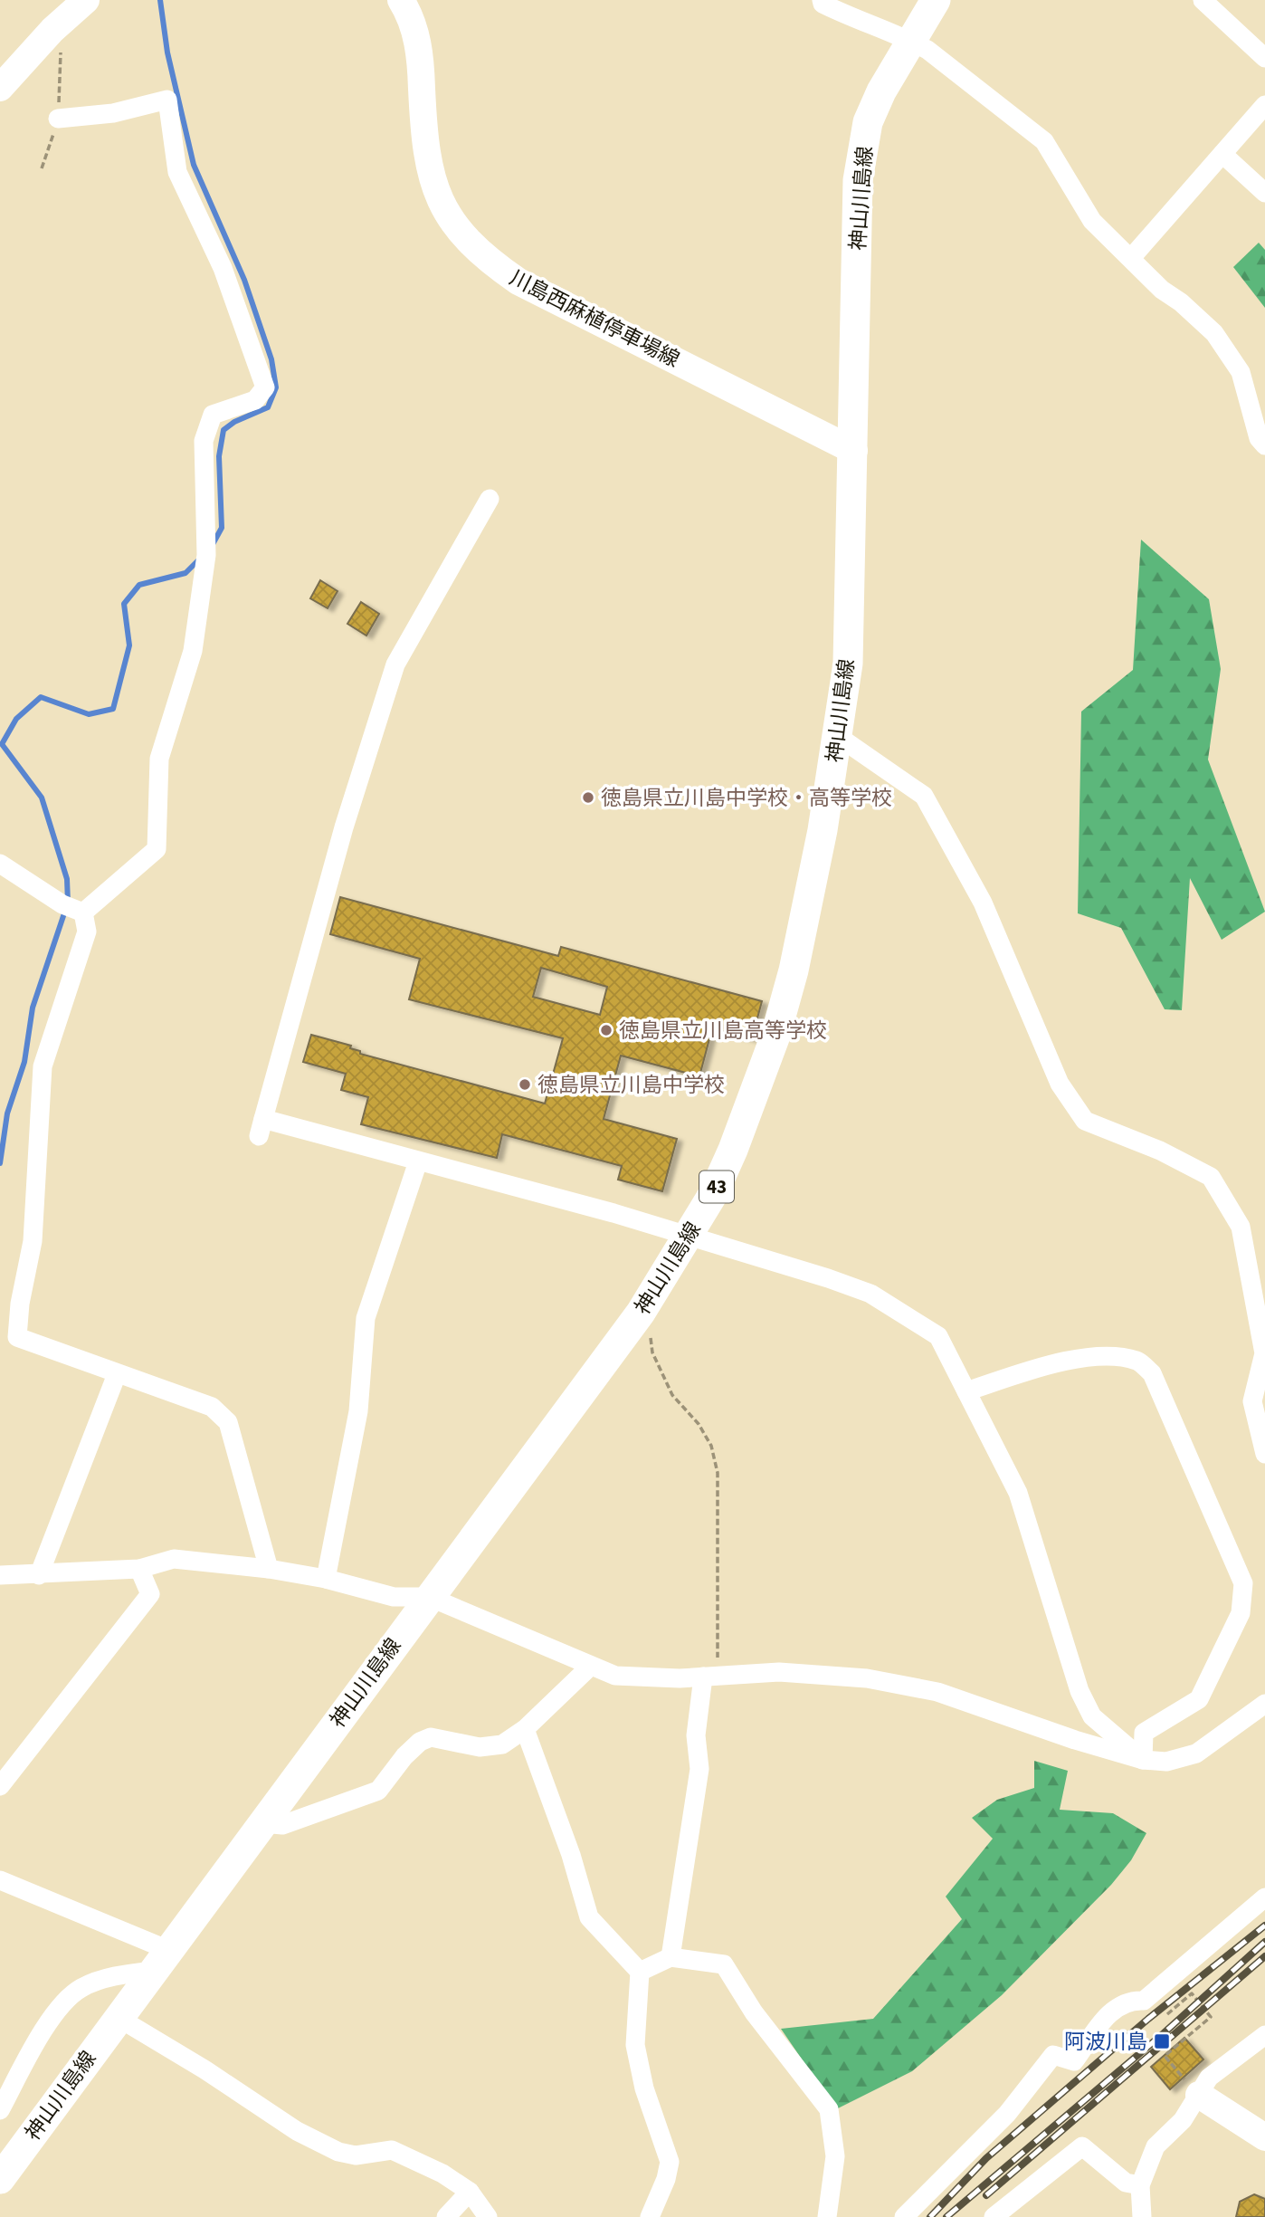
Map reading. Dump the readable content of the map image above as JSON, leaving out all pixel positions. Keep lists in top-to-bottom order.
{
  "streets": {
    "main road": ["神山川島線", "川島西麻植停車場線", "43"]
  },
  "crossings": [
    ["神山川島線", "川島西麻植停車場線"]
  ],
  "places": {
    "other": ["徳島県立川島中学校・高等学校", "徳島県立川島高等学校", "徳島県立川島中学校"],
    "transit": ["阿波川島"]
  }
}
